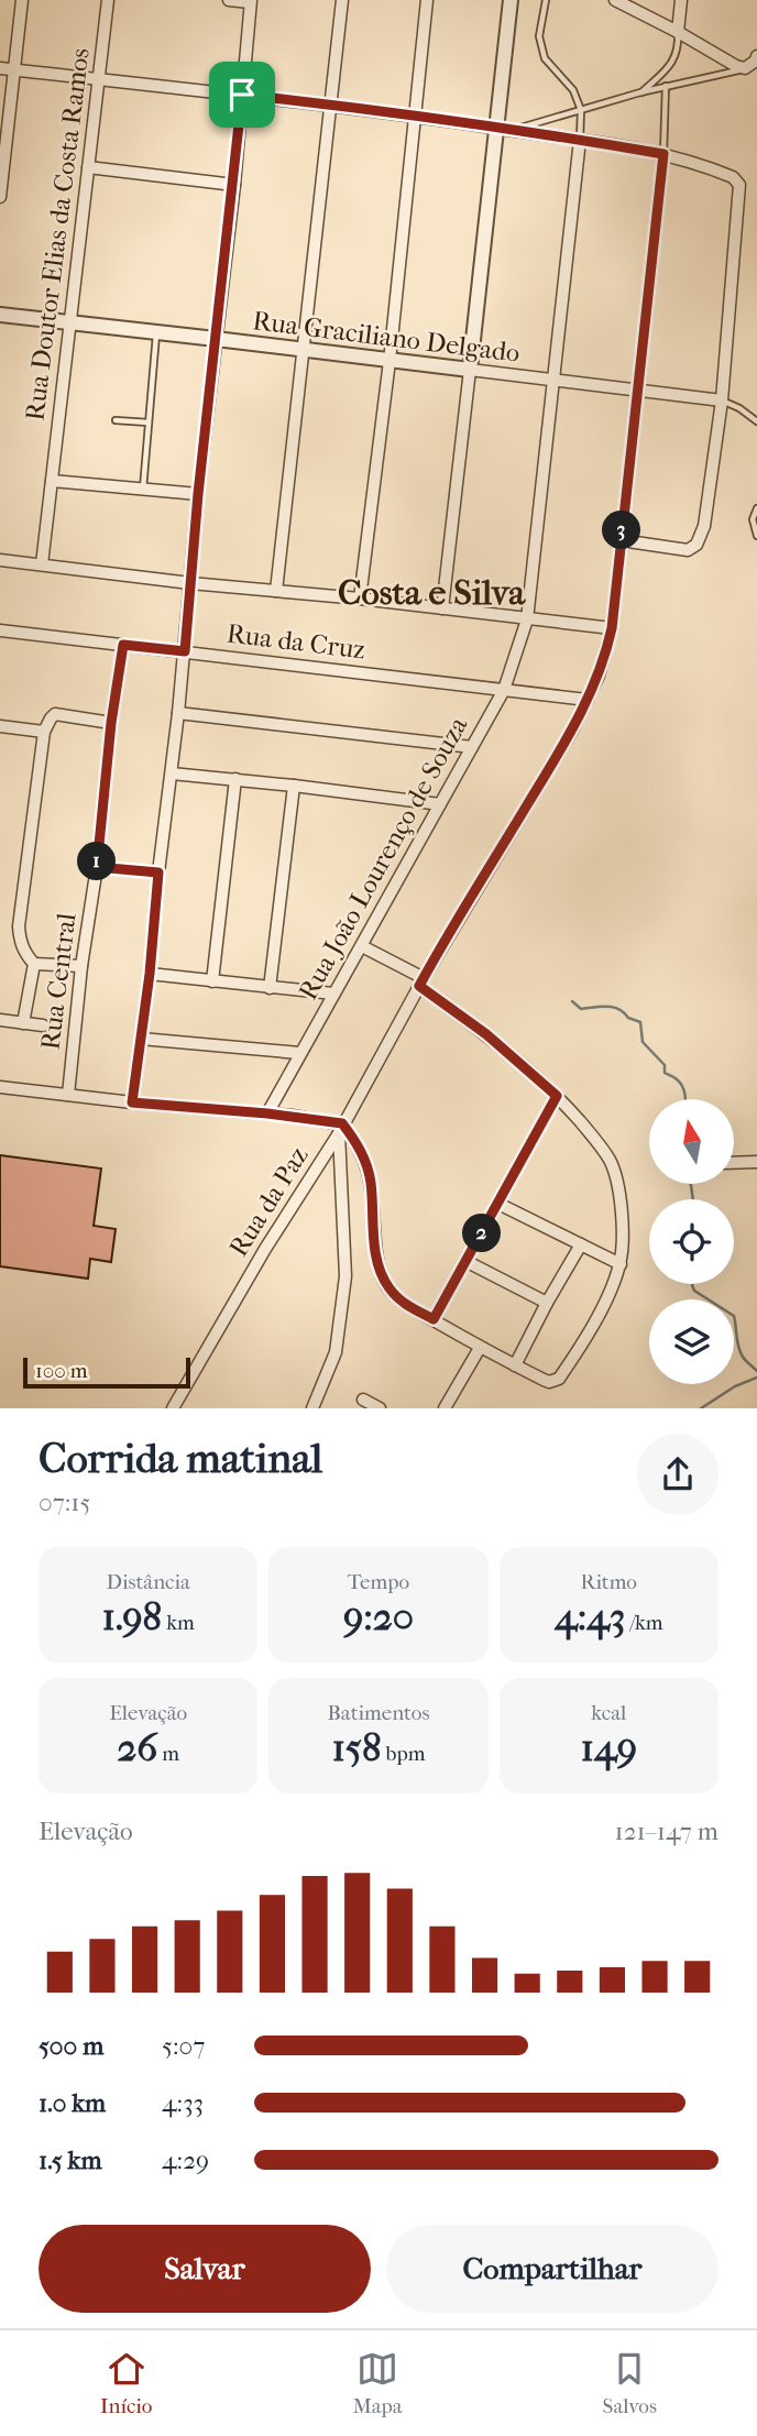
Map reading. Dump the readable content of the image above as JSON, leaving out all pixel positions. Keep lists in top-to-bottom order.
{
  "streets": {
    "street": [
      "Rua Doutor Elias da Costa Ramos",
      "Rua Graciliano Delgado",
      "Rua da Cruz",
      "Rua João Lourenço de Souza",
      "Rua Central",
      "Rua da Paz"
    ]
  },
  "crossings": [
    ["Rua Doutor Elias da Costa Ramos", "Rua Graciliano Delgado"],
    ["Rua Graciliano Delgado", "Rua João Lourenço de Souza"],
    ["Rua Graciliano Delgado", "Rua da Paz"],
    ["Rua da Cruz", "Rua João Lourenço de Souza"],
    ["Rua da Cruz", "Rua Central"],
    ["Rua da Cruz", "Rua da Paz"]
  ],
  "districts": ["Costa e Silva"],
  "scale_bar": "100 m",
  "north": "top",
  "page": {
    "pins": ["3", "1", "2"],
    "scale": "100 m",
    "heading": ["Corrida matinal", "07:15"],
    "stats": [
      ["Distância", "1.98 km"],
      ["Tempo", "9:20"],
      ["Ritmo", "4:43 /km"],
      ["Elevação", "26 m"],
      ["Batimentos", "158 bpm"],
      ["kcal", "149"]
    ],
    "chart": ["Elevação", "121–147 m"],
    "list": [
      {
        "name": "500 m",
        "note": "5:07"
      },
      {
        "name": "1.0 km",
        "note": "4:33"
      },
      {
        "name": "1.5 km",
        "note": "4:29"
      }
    ],
    "buttons": ["Salvar", "Compartilhar"],
    "tabs": ["Início", "Mapa", "Salvos"]
  }
}
